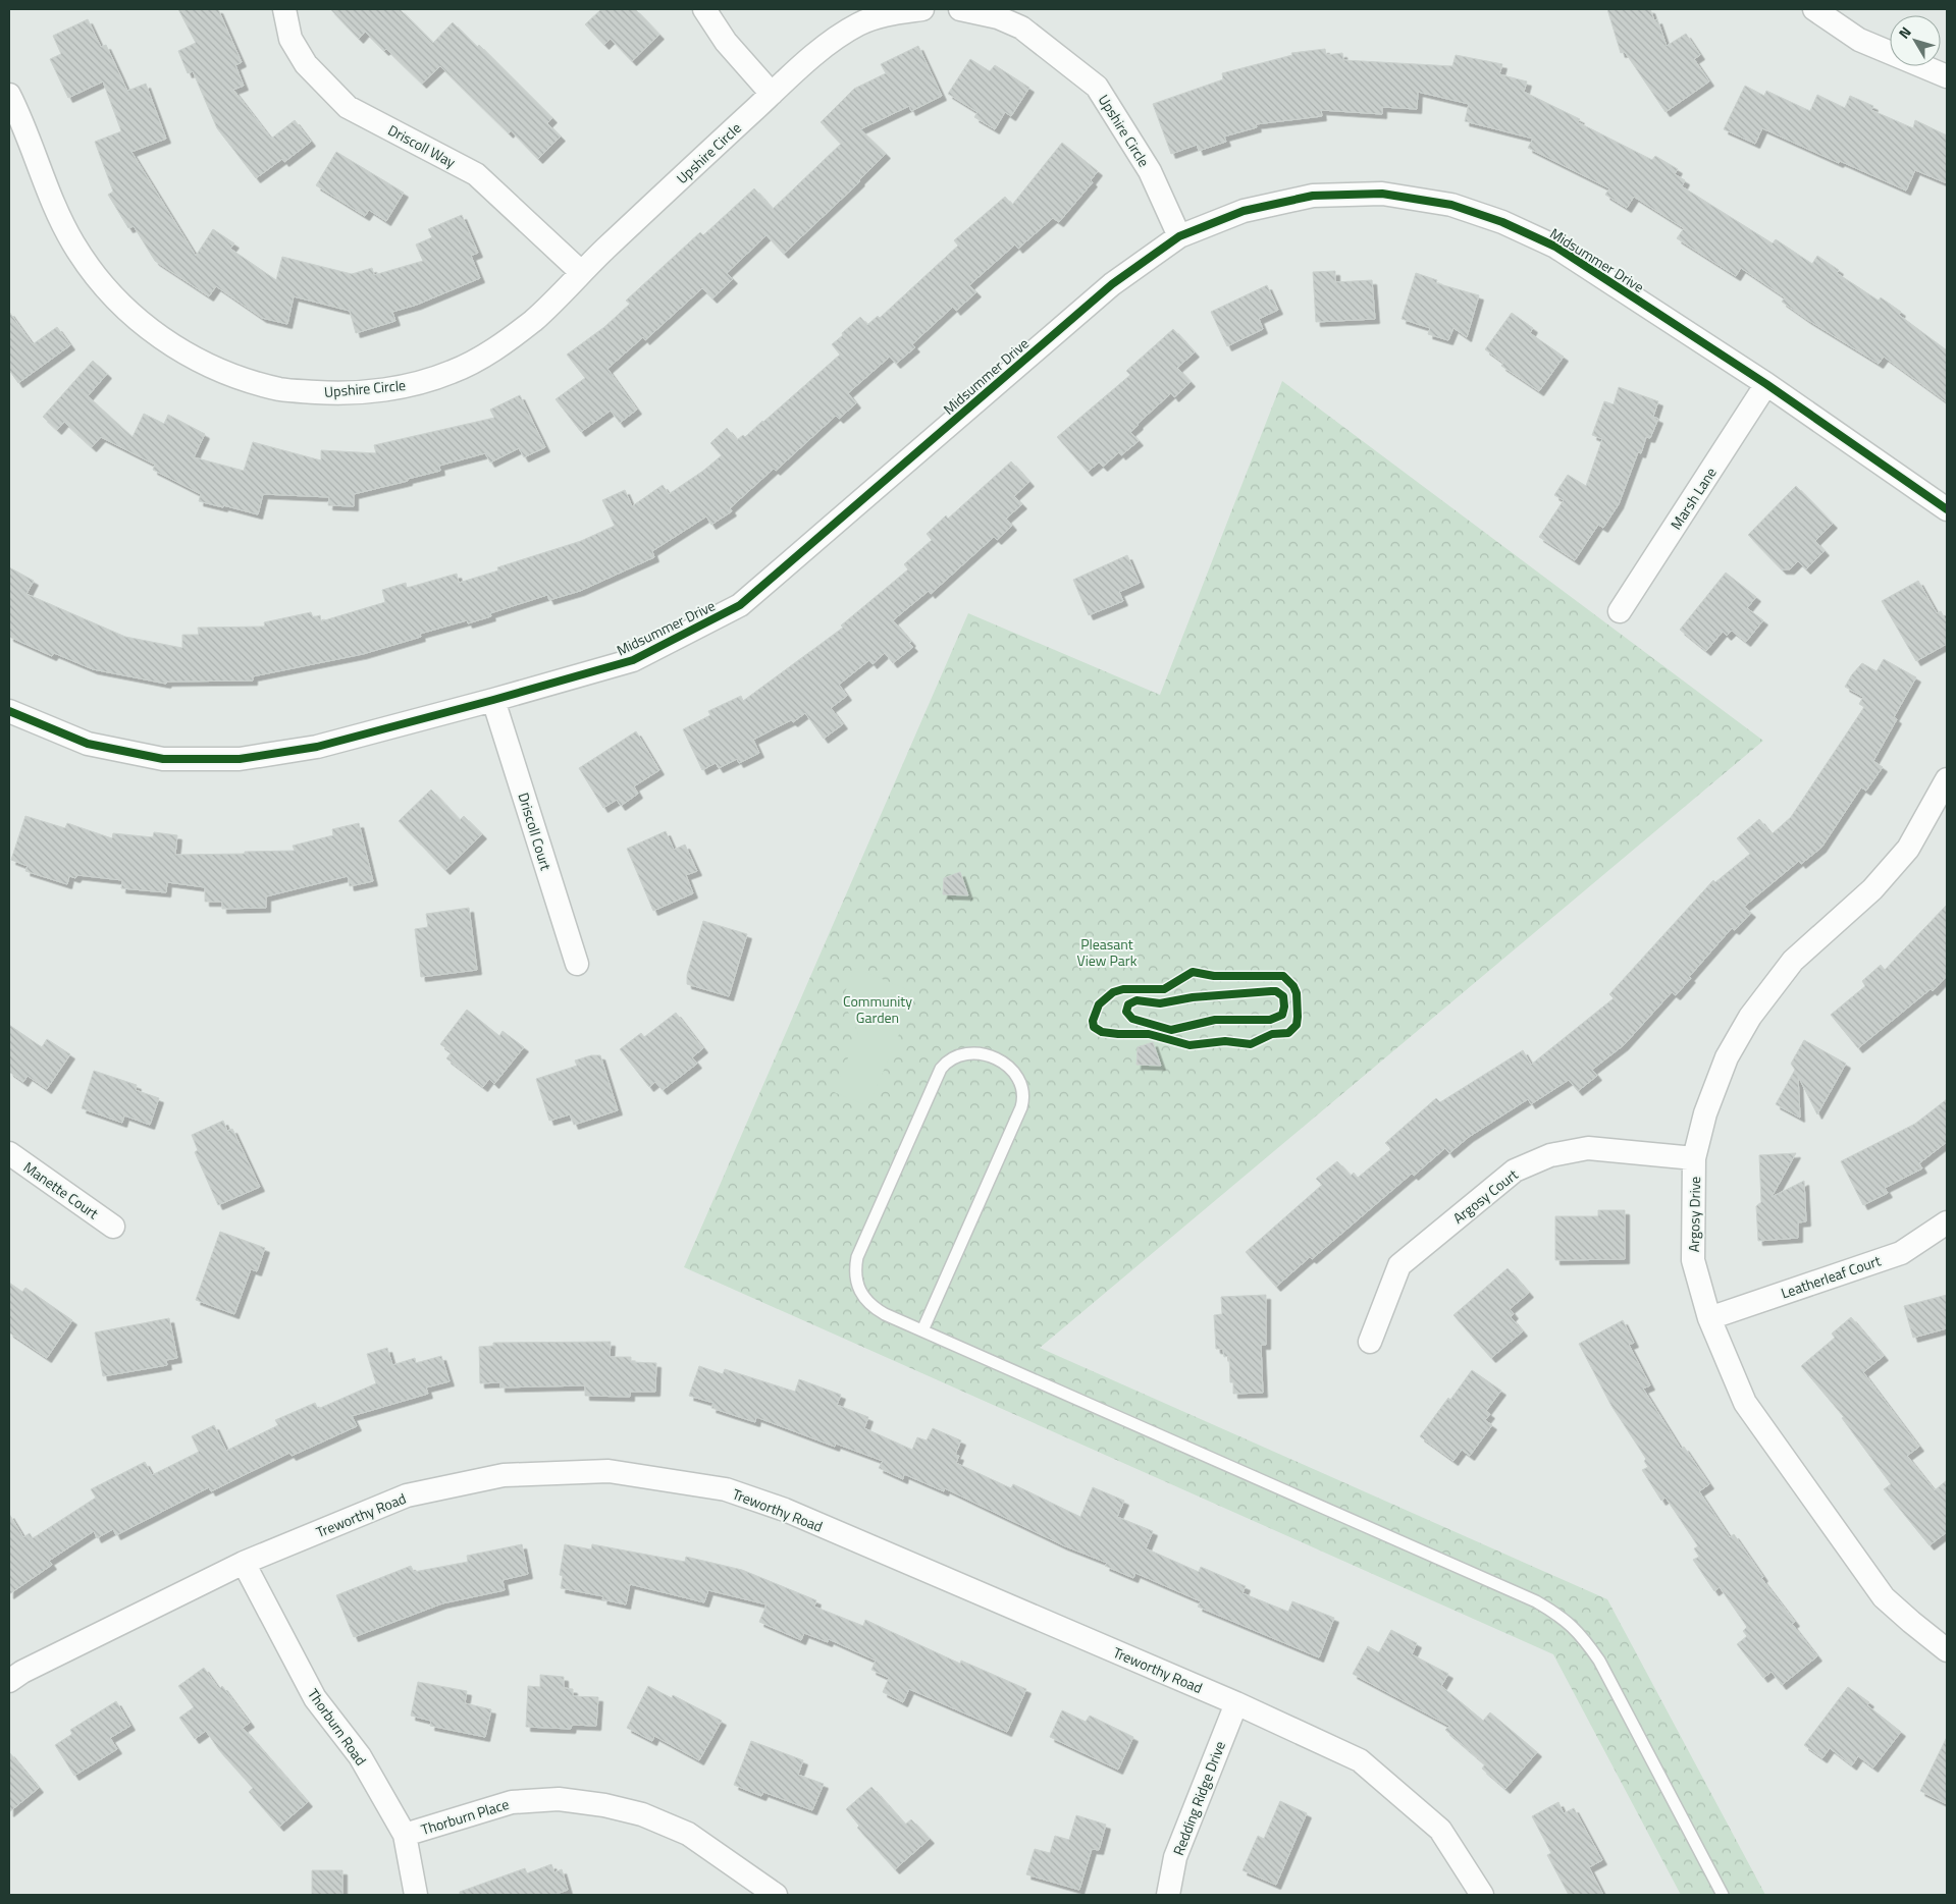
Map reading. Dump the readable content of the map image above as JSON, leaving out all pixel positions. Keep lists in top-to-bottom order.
{
  "streets": {
    "street": [
      "Upshire Circle",
      "Driscoll Way",
      "Midsummer Drive",
      "Marsh Lane",
      "Driscoll Court",
      "Manette Court",
      "Argosy Court",
      "Argosy Drive",
      "Leatherleaf Court",
      "Treworthy Road",
      "Thorburn Road",
      "Redding Ridge Drive",
      "Thorburn Place"
    ]
  },
  "crossings": [
    ["Upshire Circle", "Driscoll Way"],
    ["Upshire Circle", "Midsummer Drive"],
    ["Midsummer Drive", "Marsh Lane"],
    ["Midsummer Drive", "Driscoll Court"],
    ["Argosy Court", "Argosy Drive"],
    ["Argosy Drive", "Leatherleaf Court"],
    ["Treworthy Road", "Thorburn Road"],
    ["Treworthy Road", "Redding Ridge Drive"],
    ["Thorburn Road", "Thorburn Place"]
  ],
  "parks": ["Pleasant View Park", "Community Garden"],
  "north": "top left"
}
